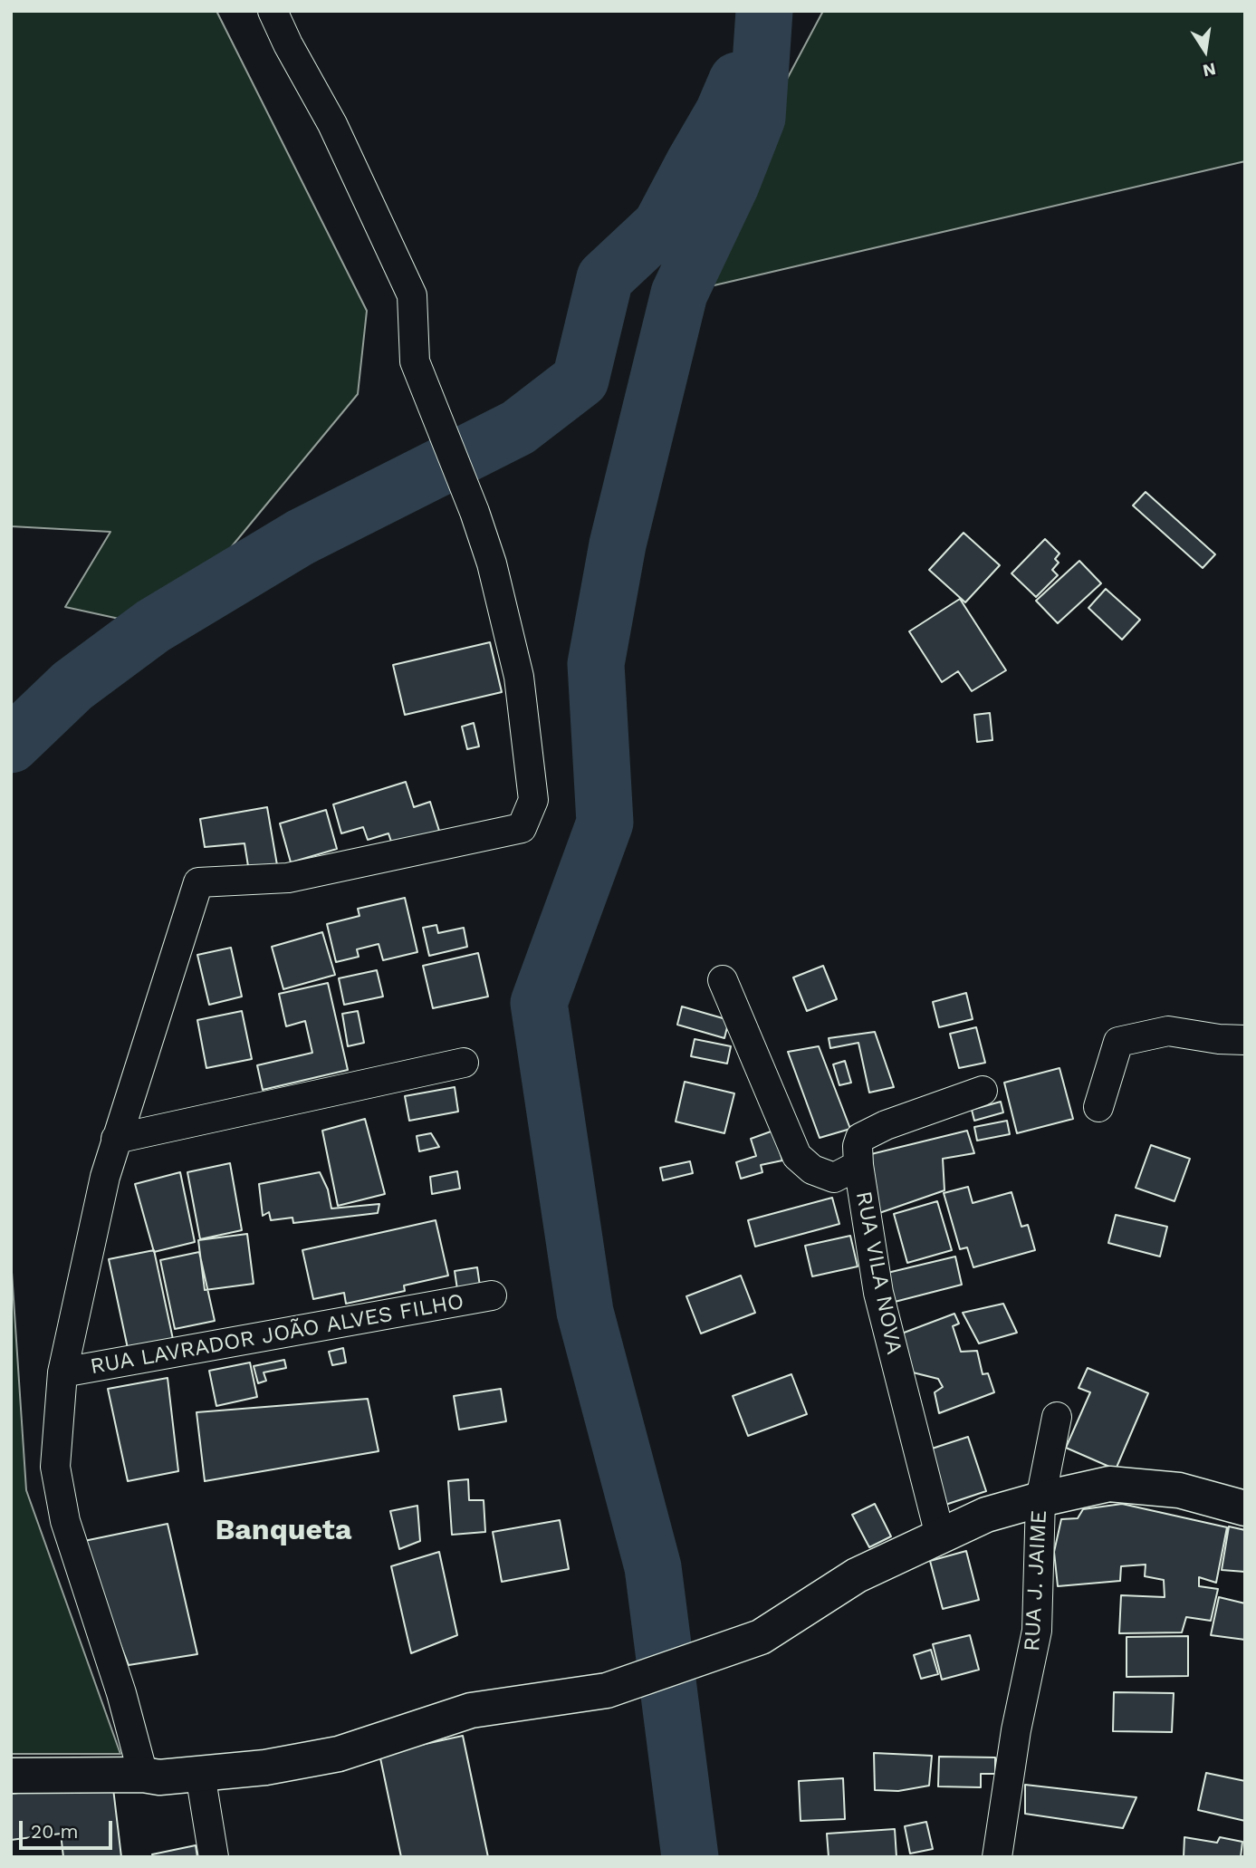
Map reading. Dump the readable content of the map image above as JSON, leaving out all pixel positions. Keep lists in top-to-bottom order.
{
  "streets": {
    "street": ["RUA VILA NOVA", "RUA LAVRADOR JOÃO ALVES FILHO", "RUA J. JAIME"]
  },
  "districts": ["Banqueta"],
  "scale_bar": "20 m",
  "north": "bottom"
}
